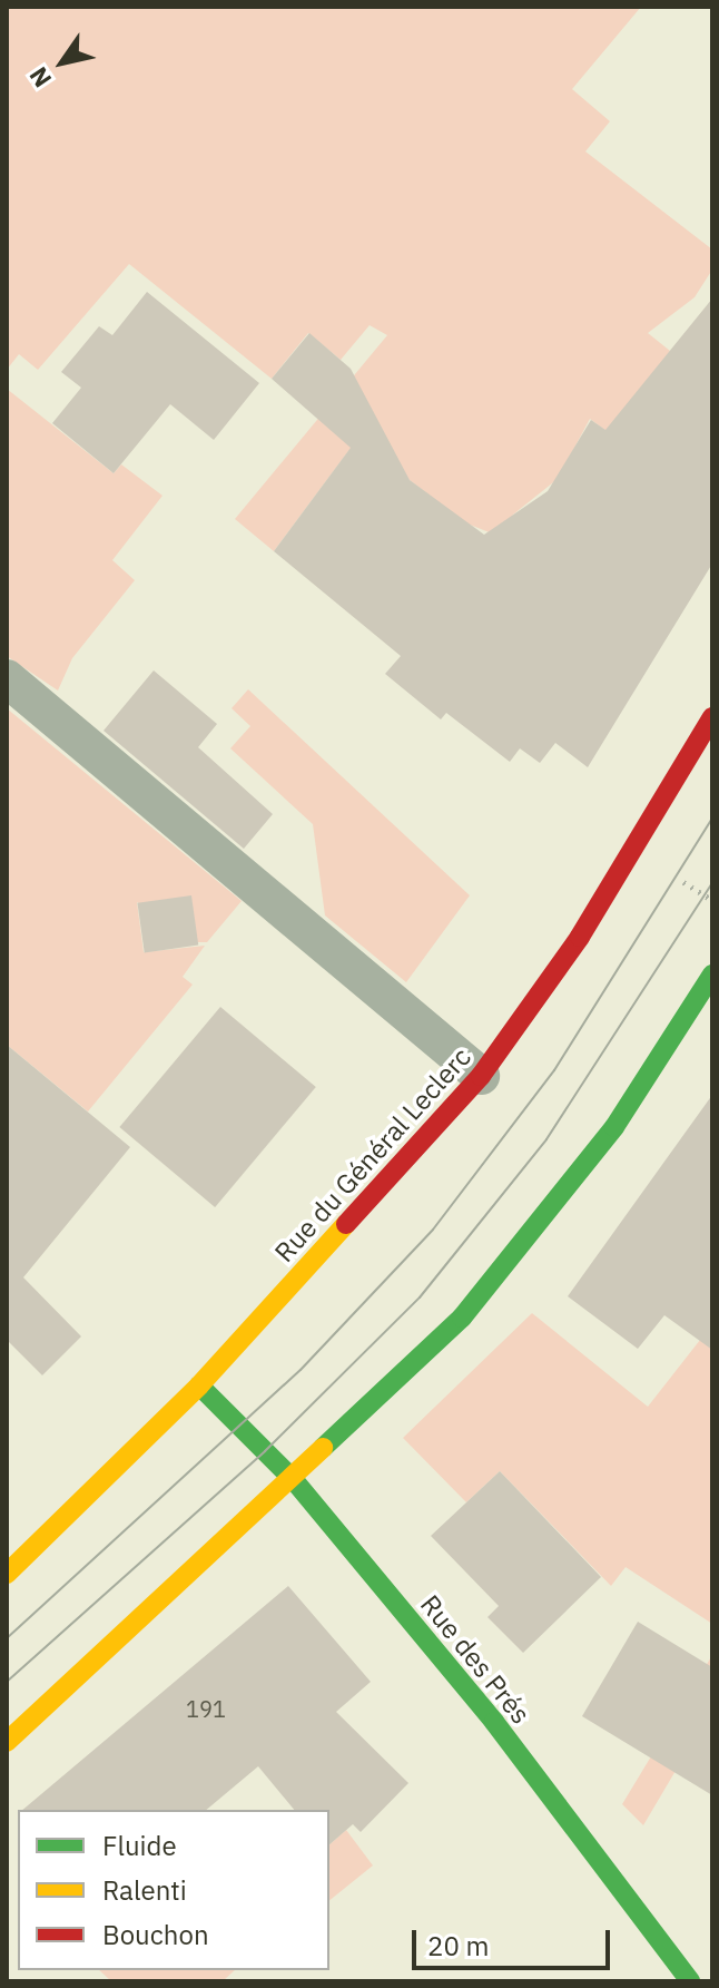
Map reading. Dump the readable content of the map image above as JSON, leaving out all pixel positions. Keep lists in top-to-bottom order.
{
  "streets": {
    "main road": ["Rue du Général Leclerc", "Rue des Prés"]
  },
  "crossings": [
    ["Rue du Général Leclerc", "Rue des Prés"]
  ],
  "house_numbers": ["191"],
  "legend": ["Fluide", "Ralenti", "Bouchon"],
  "scale_bar": "20 m",
  "north": "bottom left"
}
